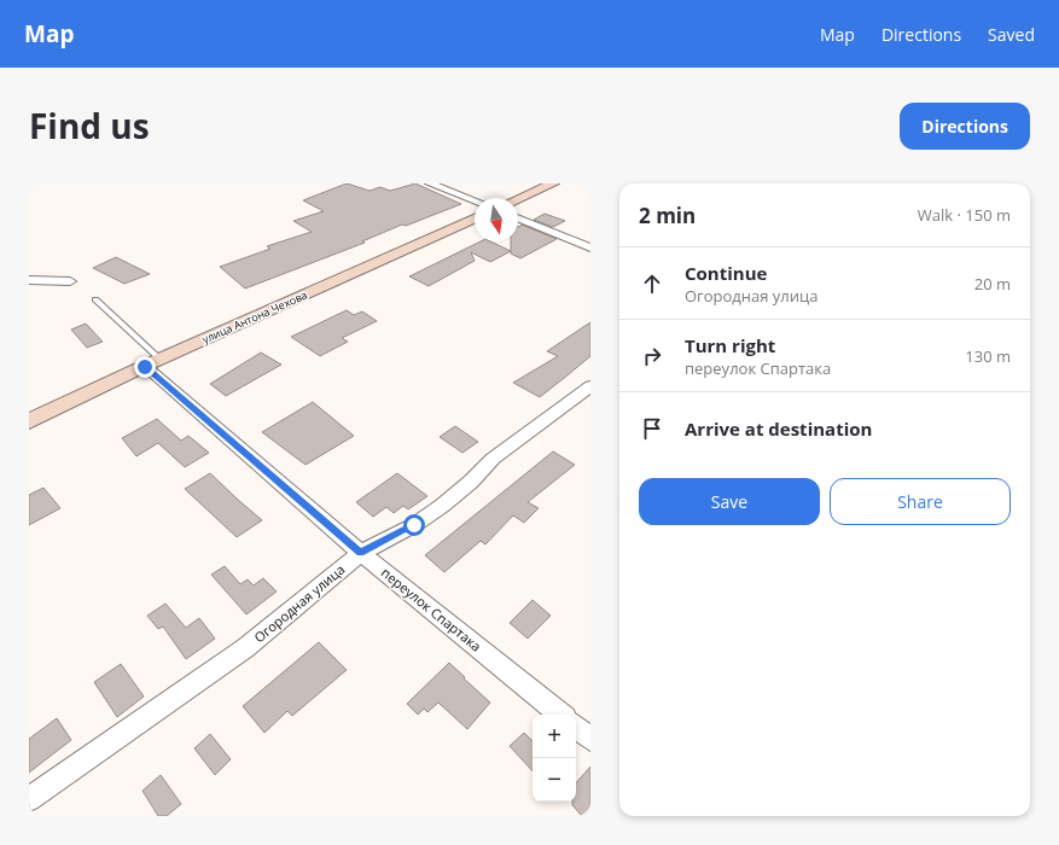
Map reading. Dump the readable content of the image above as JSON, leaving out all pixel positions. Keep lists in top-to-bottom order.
{
  "streets": {
    "street": ["улица Антона Чехова", "Огородная улица", "переулок Спартака"]
  },
  "crossings": [
    ["улица Антона Чехова", "переулок Спартака"],
    ["Огородная улица", "переулок Спартака"]
  ],
  "north": "bottom",
  "page": {
    "header": "Map",
    "nav": ["Map", "Directions", "Saved"],
    "title": "Find us",
    "buttons": [
      "Directions",
      ["Save", "Share"]
    ],
    "heading": ["2 min", "Walk · 150 m"],
    "list": [
      ["Continue", "Огородная улица", "20 m"],
      ["Turn right", "переулок Спартака", "130 m"],
      "Arrive at destination"
    ],
    "map_buttons": ["+", "−"]
  }
}
